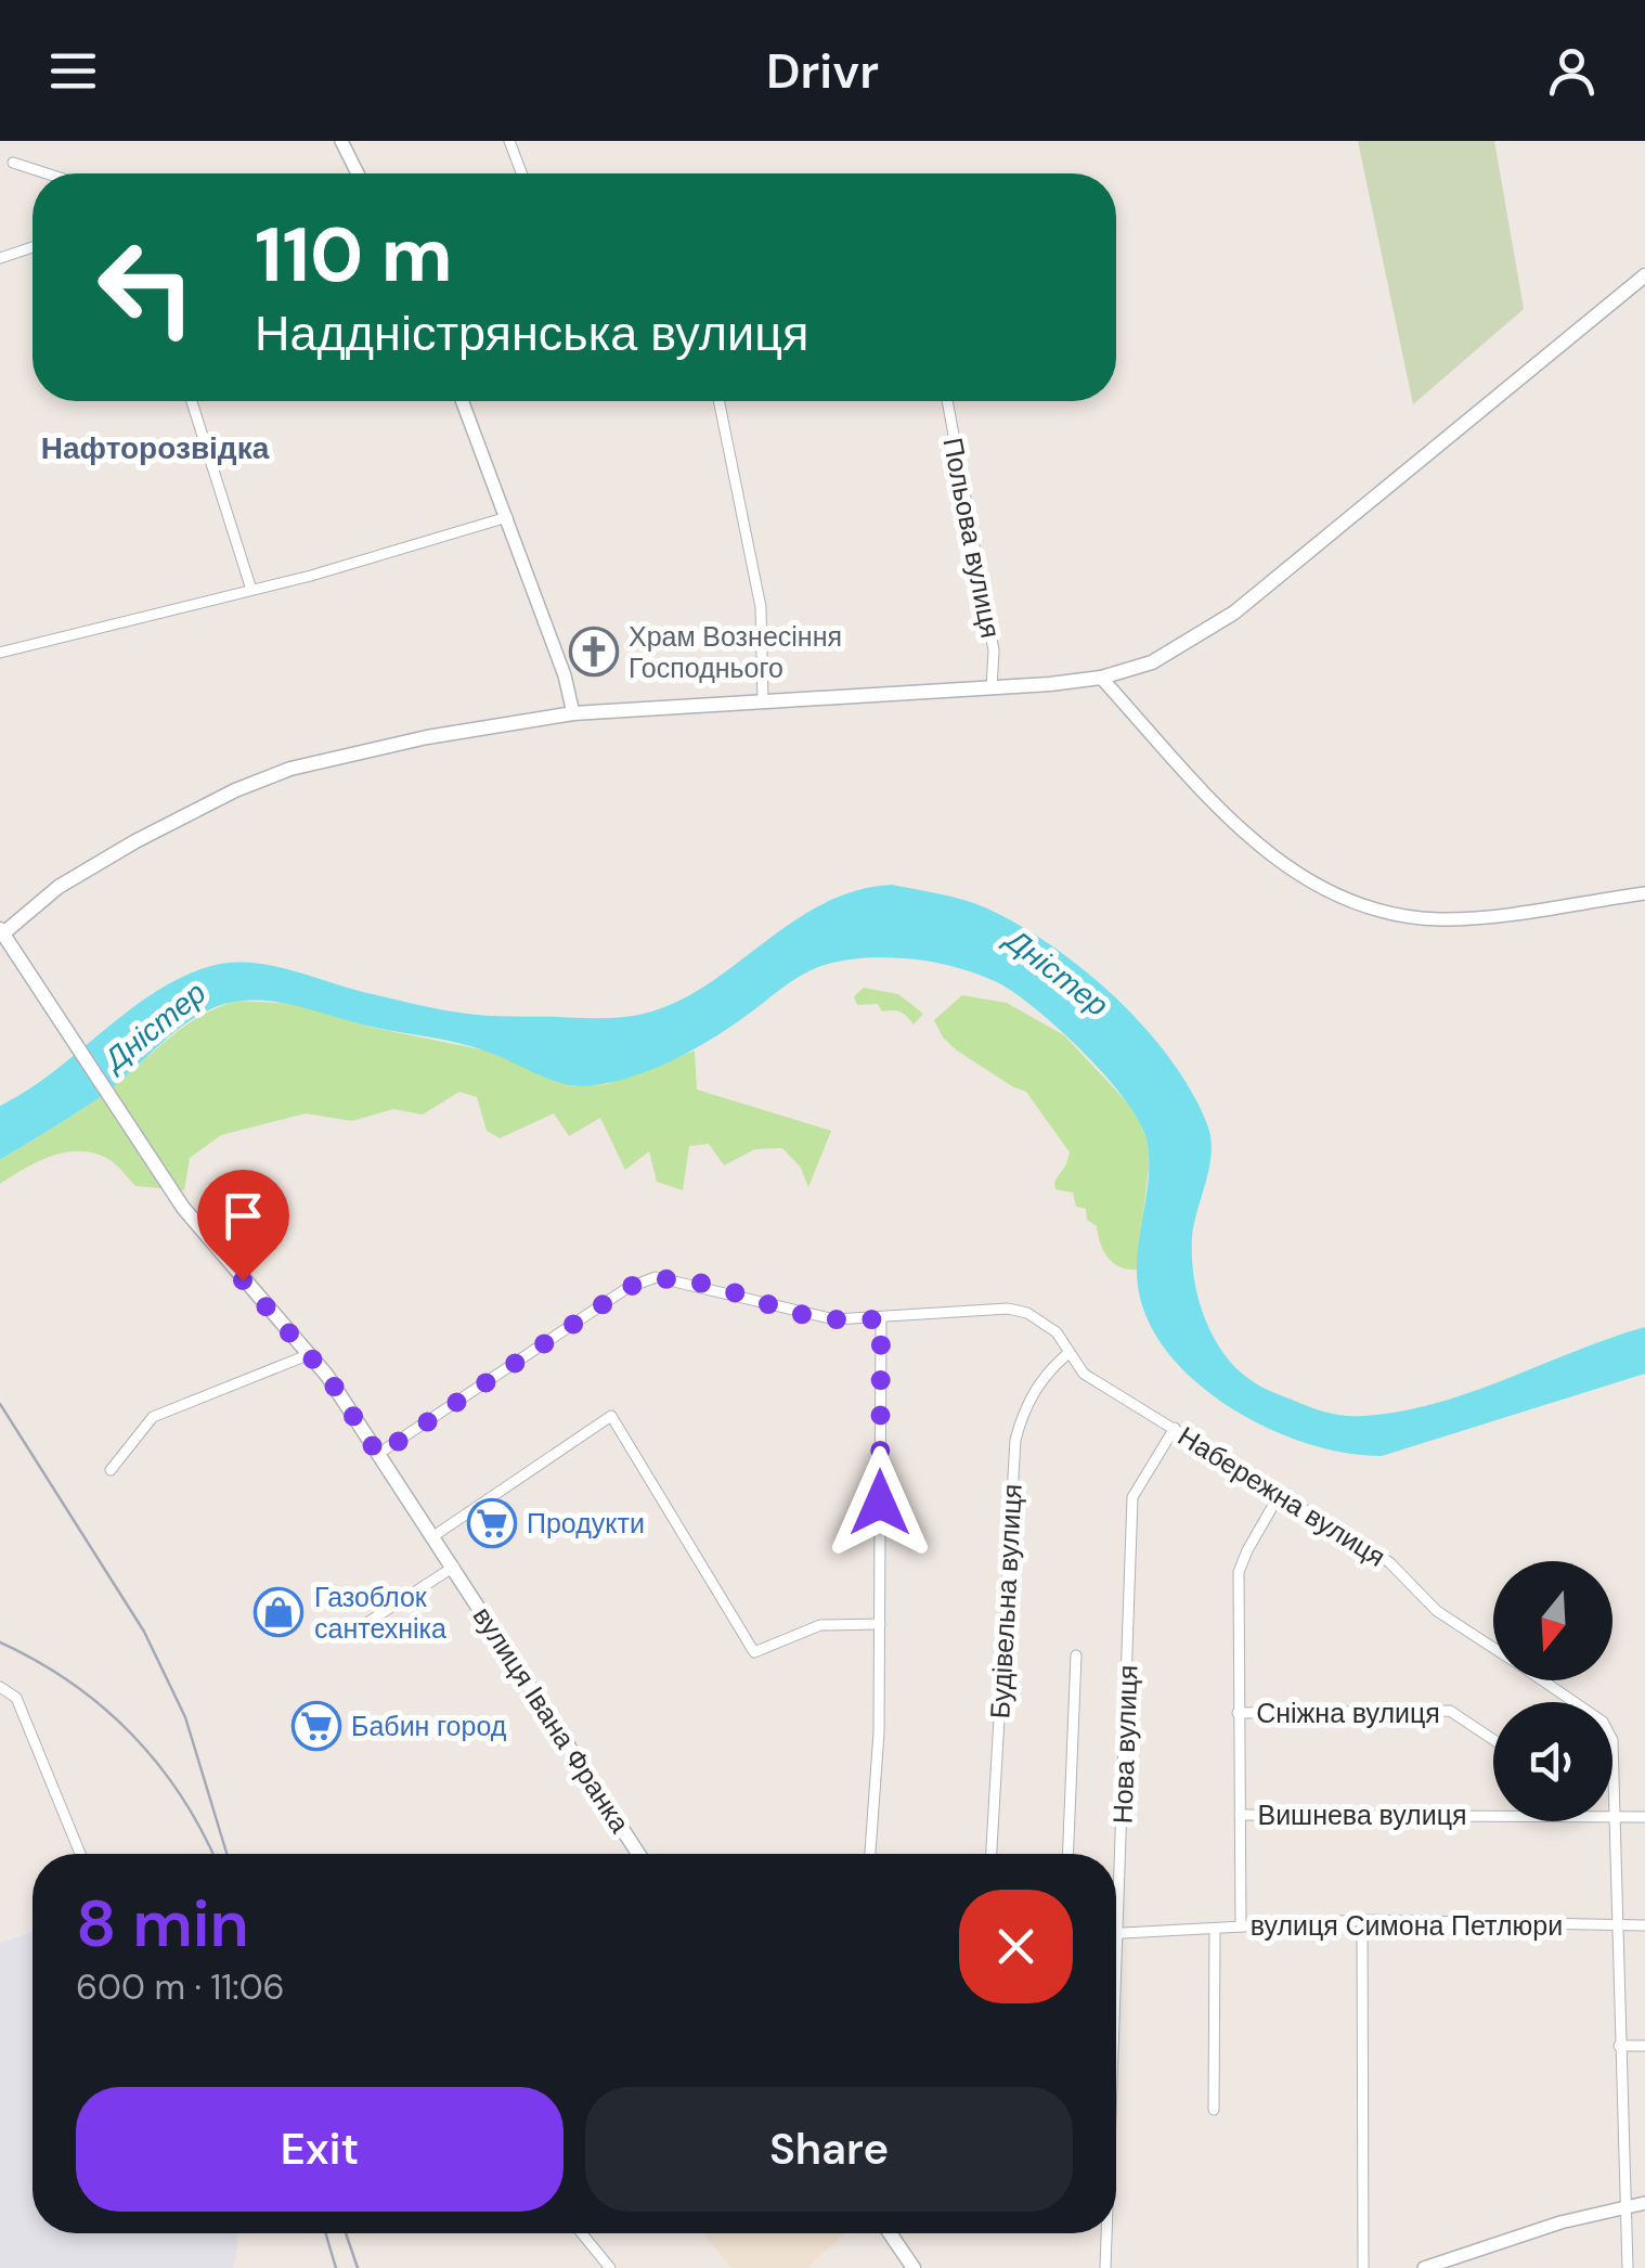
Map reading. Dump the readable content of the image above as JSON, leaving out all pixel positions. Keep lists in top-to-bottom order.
{
  "streets": {
    "main road": ["вулиця Івана Франка"],
    "street": [
      "Польова вулиця",
      "Набережна вулиця",
      "Будівельна вулиця",
      "Сніжна вулиця",
      "Нова вулиця",
      "Вишнева вулиця",
      "вулиця Симона Петлюри"
    ]
  },
  "crossings": [
    ["Набережна вулиця", "Будівельна вулиця"],
    ["Набережна вулиця", "Нова вулиця"],
    ["Набережна вулиця", "Вишнева вулиця"],
    ["Нова вулиця", "вулиця Симона Петлюри"]
  ],
  "districts": ["Нафторозвідка"],
  "water": ["Дністер"],
  "places": {
    "church": ["Храм Вознесіння Господнього"],
    "supermarket": ["Продукти", "Бабин город"],
    "shop": ["Газоблок сантехніка"]
  },
  "north": "bottom",
  "page": {
    "header": "Drivr",
    "turn": ["110 m", "Наддністрянська вулиця"],
    "heading": ["8 min", "600 m · 11:06"],
    "buttons": ["Exit", "Share"]
  }
}
